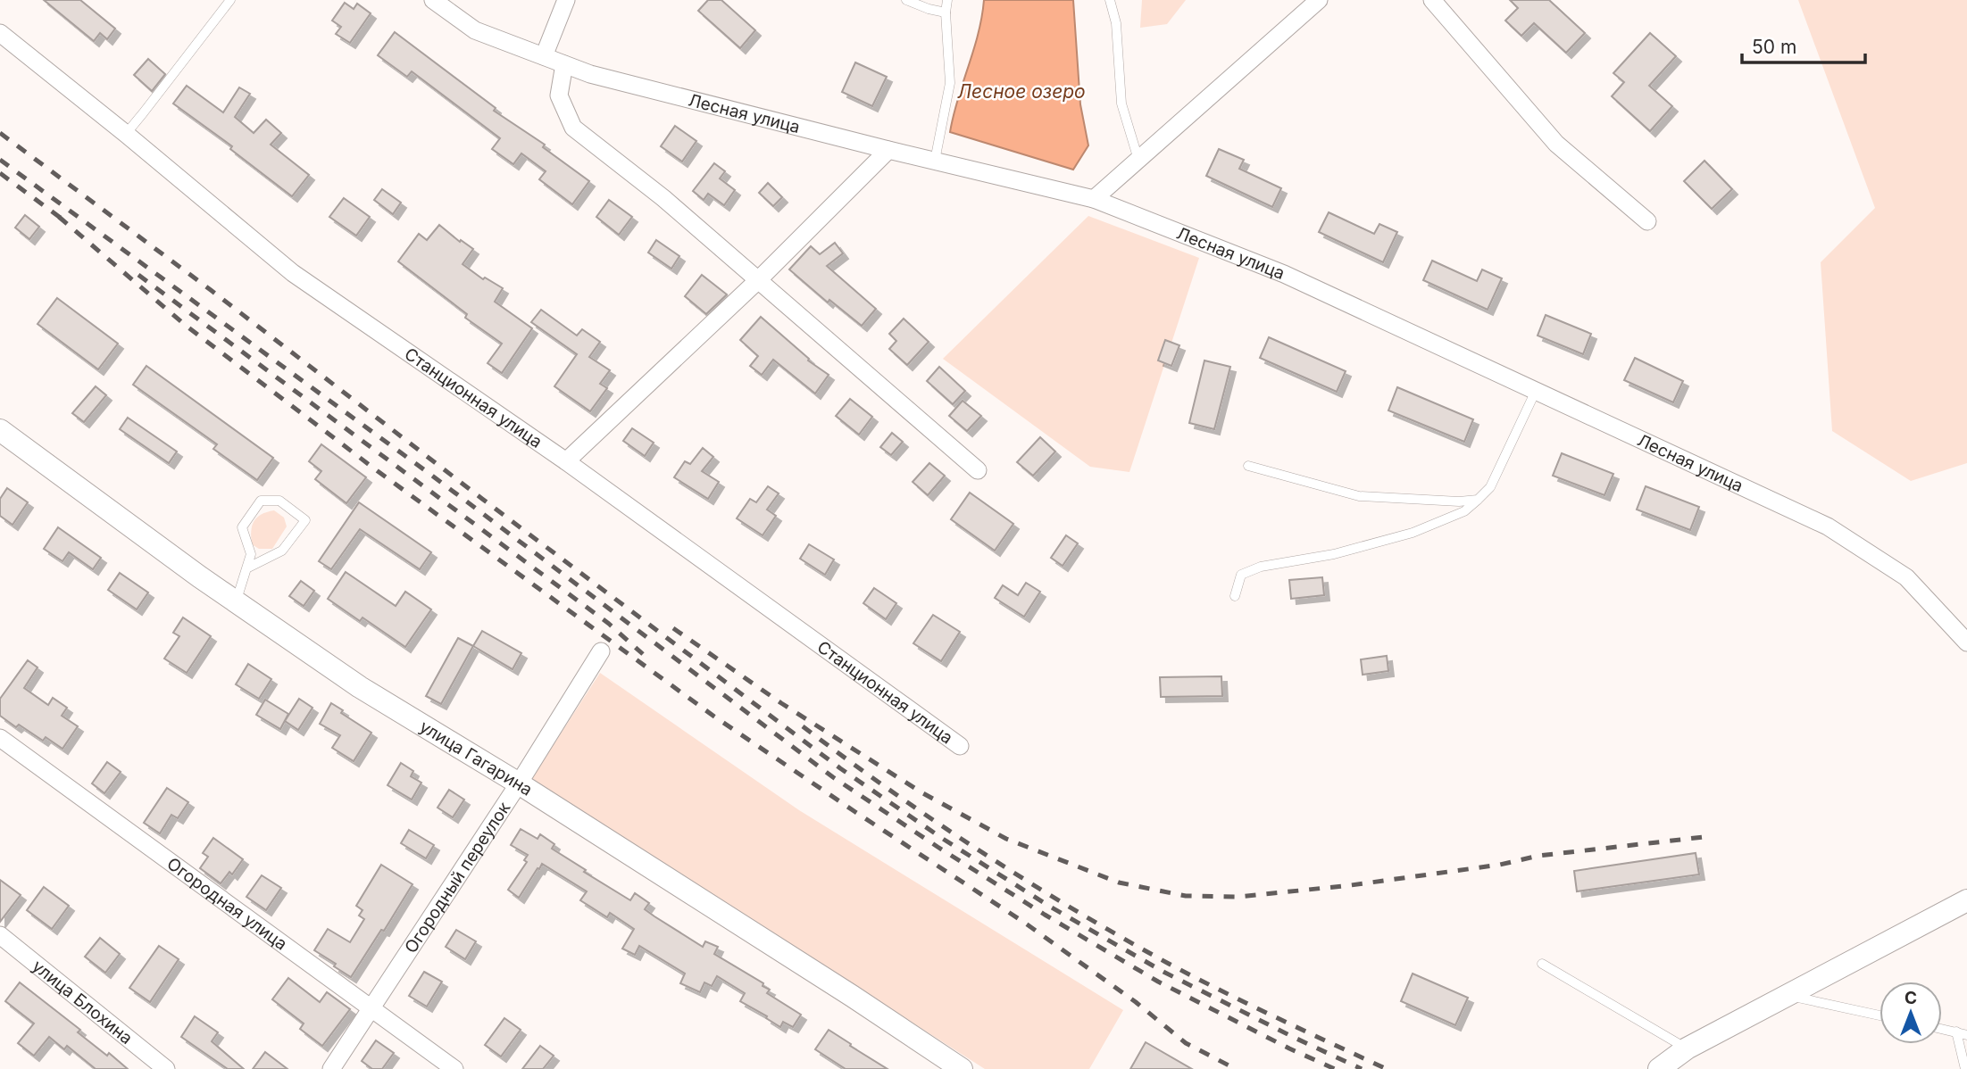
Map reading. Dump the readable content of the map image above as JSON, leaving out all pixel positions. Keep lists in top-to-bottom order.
{
  "streets": {
    "street": [
      "Лесная улица",
      "Станционная улица",
      "улица Гагарина",
      "Огородный переулок",
      "Огородная улица",
      "улица Блохина"
    ]
  },
  "crossings": [
    ["улица Гагарина", "Огородный переулок"],
    ["Огородный переулок", "Огородная улица"]
  ],
  "water": ["Лесное озеро"],
  "scale_bar": "50 m",
  "north": "top"
}
